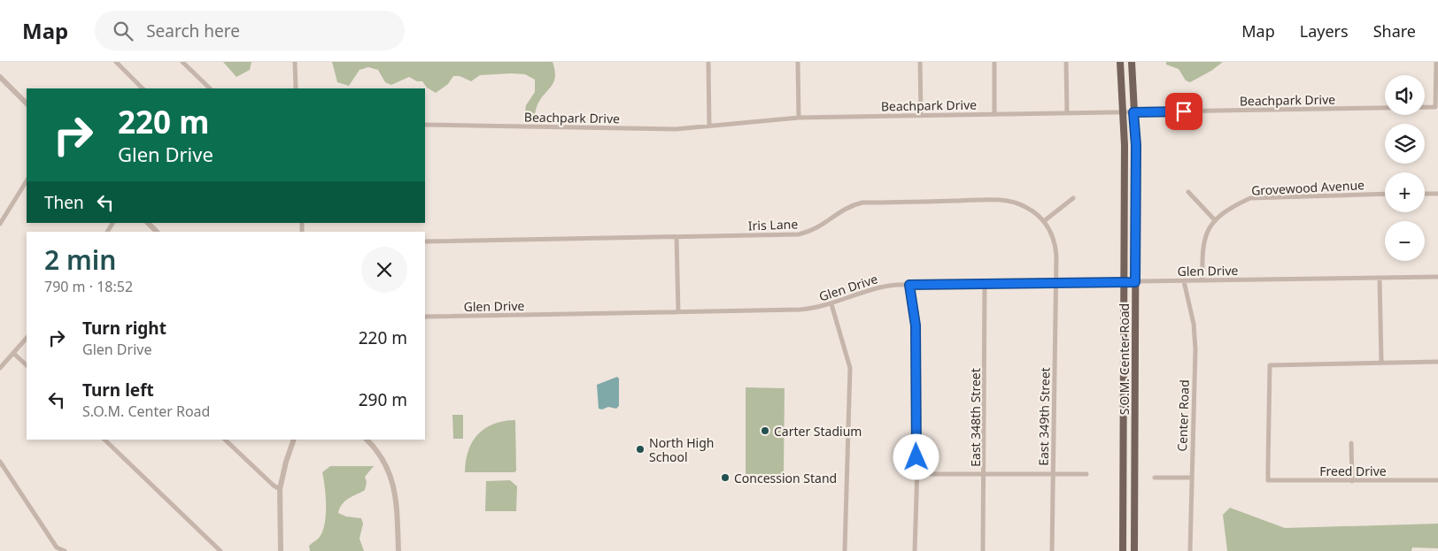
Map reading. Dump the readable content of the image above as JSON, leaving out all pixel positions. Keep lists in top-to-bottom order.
{
  "streets": {
    "main road": ["S.O.M. Center Road"],
    "street": [
      "Beachpark Drive",
      "Grovewood Avenue",
      "Iris Lane",
      "Glen Drive",
      "Center Road",
      "East 349th Street",
      "East 348th Street",
      "Freed Drive"
    ]
  },
  "crossings": [
    ["Beachpark Drive", "S.O.M. Center Road"],
    ["Grovewood Avenue", "Glen Drive"],
    ["Iris Lane", "Glen Drive"],
    ["Iris Lane", "East 349th Street"],
    ["Glen Drive", "S.O.M. Center Road"],
    ["Glen Drive", "Center Road"],
    ["Glen Drive", "East 349th Street"],
    ["Glen Drive", "East 348th Street"]
  ],
  "places": ["Carter Stadium", "North High School", "Concession Stand"],
  "page": {
    "header": "Map",
    "search": "Search here",
    "nav": ["Map", "Layers", "Share"],
    "map_buttons": ["+", "−"],
    "turn": ["220 m", "Glen Drive"],
    "then": "Then",
    "heading": ["2 min", "790 m · 18:52"],
    "list": [
      {
        "name": "Turn right",
        "note": "Glen Drive",
        "value": "220 m"
      },
      {
        "name": "Turn left",
        "note": "S.O.M. Center Road",
        "value": "290 m"
      }
    ]
  }
}
